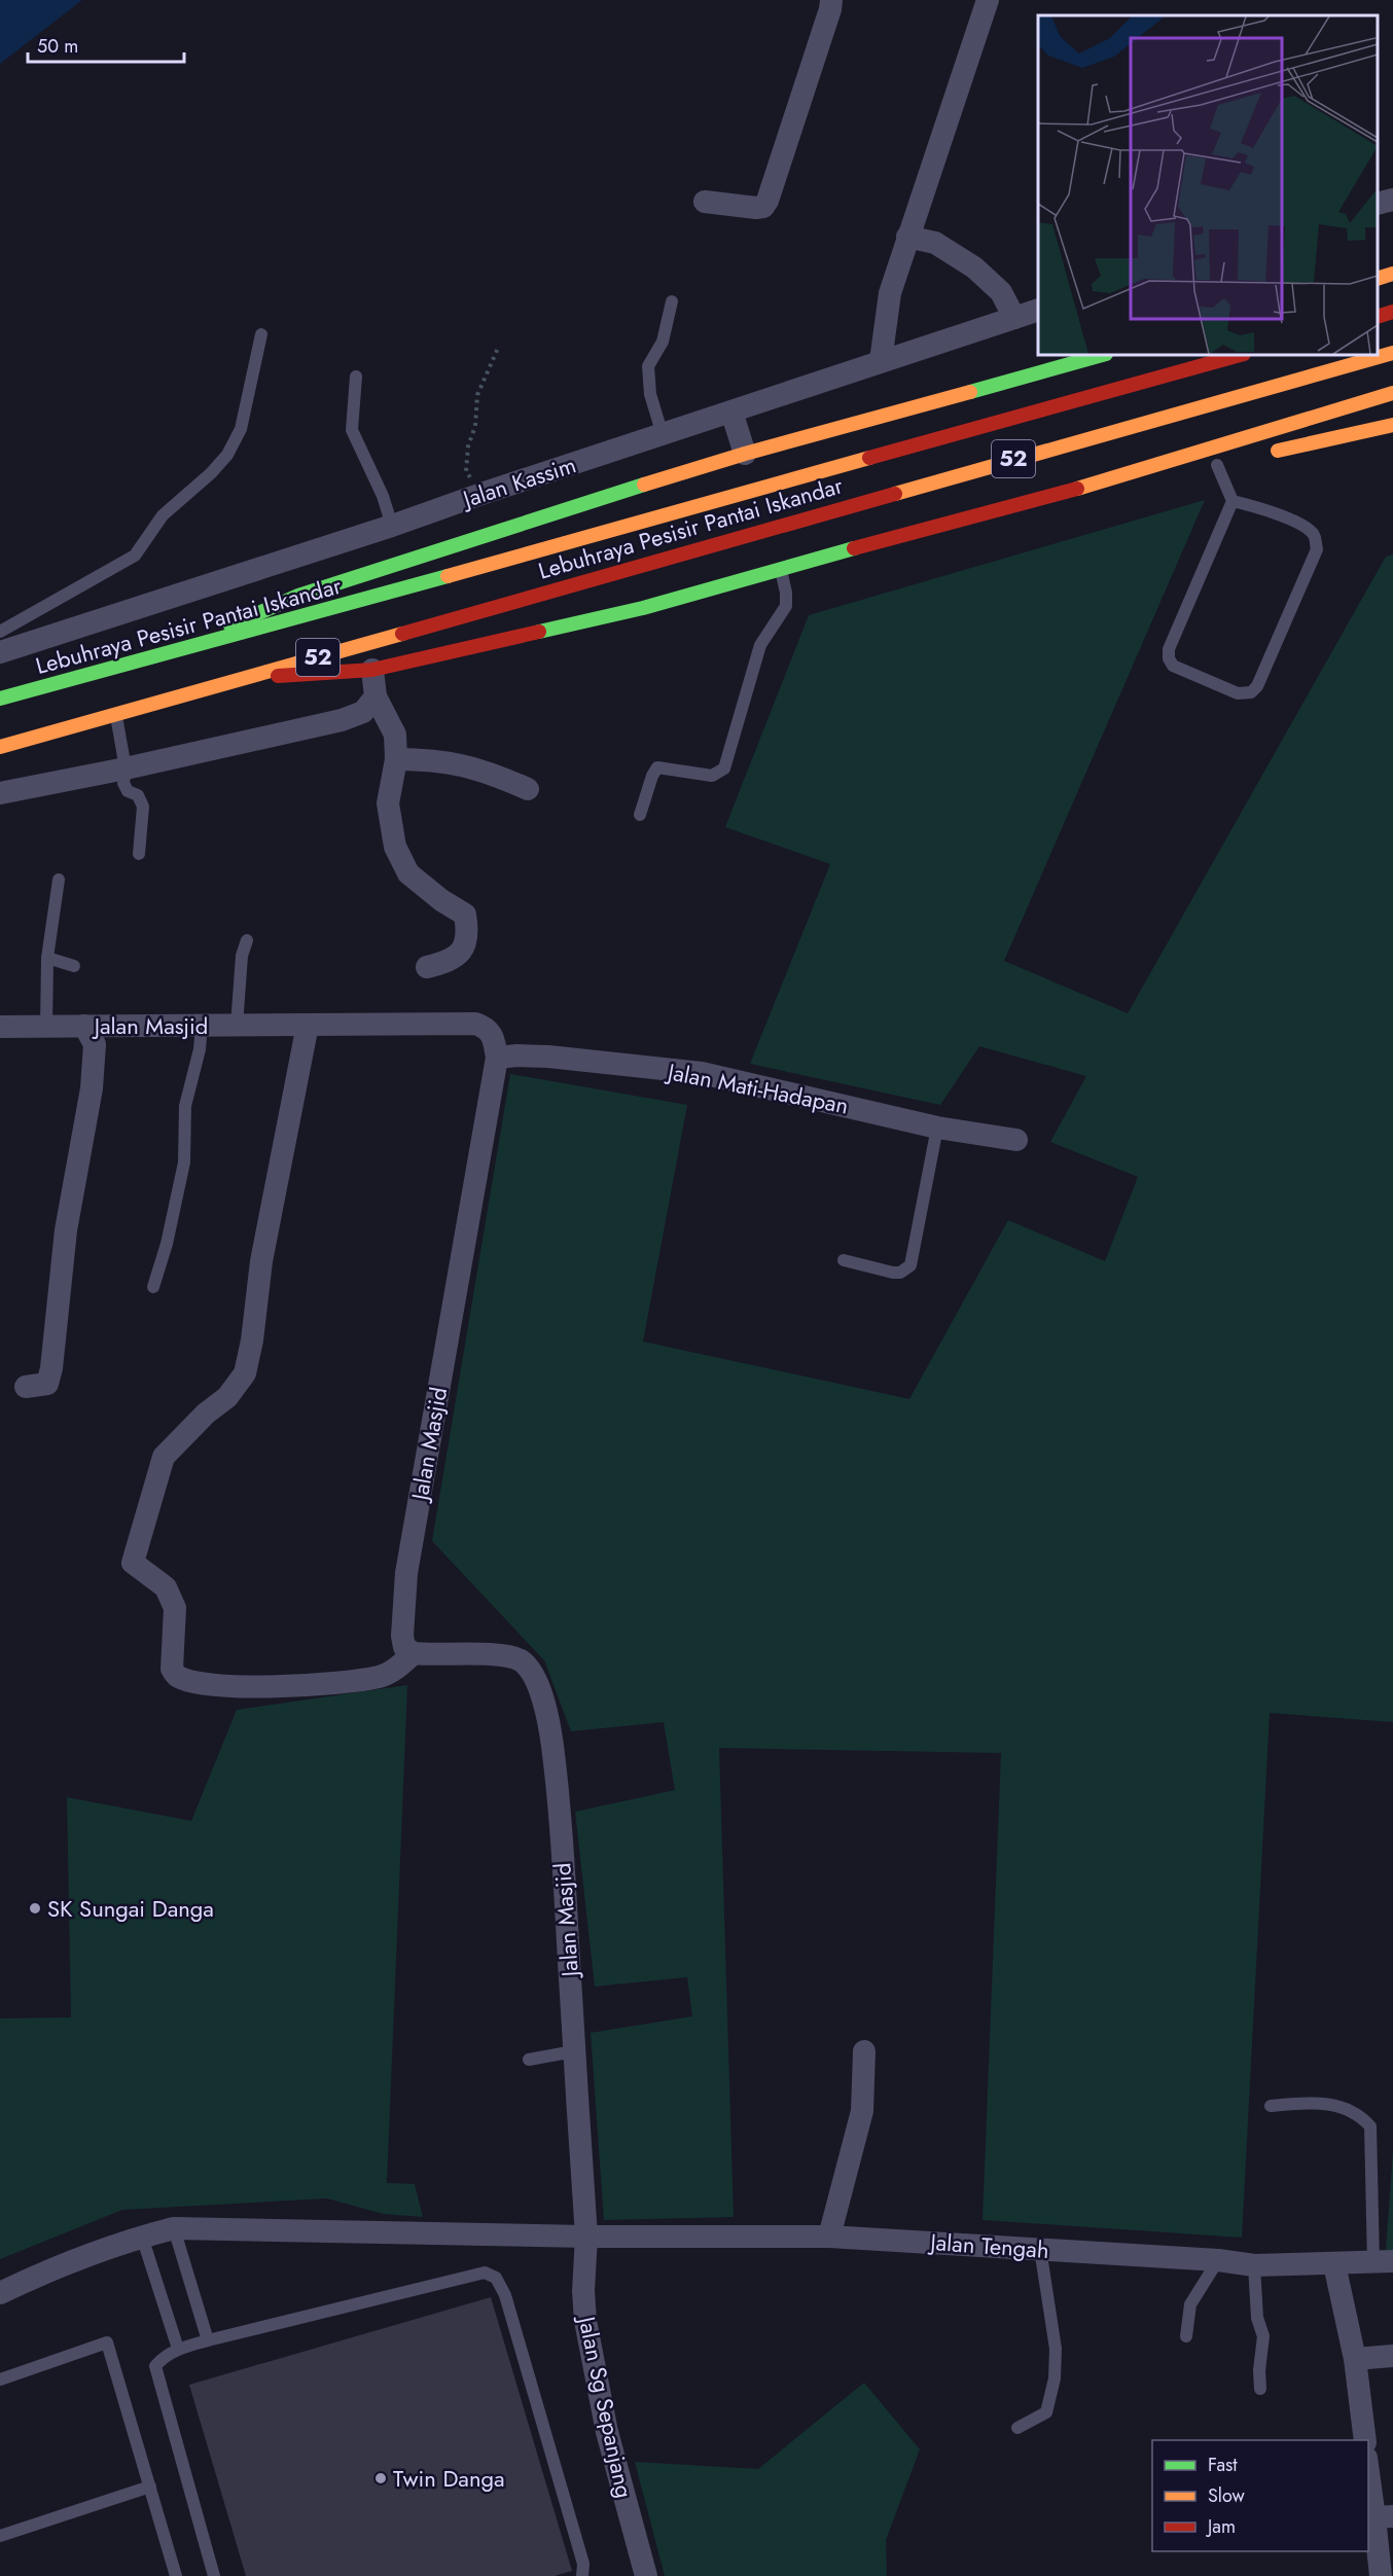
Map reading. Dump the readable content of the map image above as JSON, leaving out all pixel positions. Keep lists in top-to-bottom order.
{
  "streets": {
    "main road": ["52", "Lebuhraya Pesisir Pantai Iskandar"],
    "street": [
      "Jalan Kassim",
      "Jalan Masjid",
      "Jalan Mati-Hadapan",
      "Jalan Tengah",
      "Jalan Sg Sepanjang"
    ]
  },
  "crossings": [
    ["Jalan Masjid", "Jalan Mati-Hadapan"],
    ["Jalan Masjid", "Jalan Tengah"],
    ["Jalan Masjid", "Jalan Sg Sepanjang"],
    ["Jalan Tengah", "Jalan Sg Sepanjang"]
  ],
  "places": ["SK Sungai Danga", "Twin Danga"],
  "legend": ["Fast", "Slow", "Jam"],
  "scale_bar": "50 m"
}
